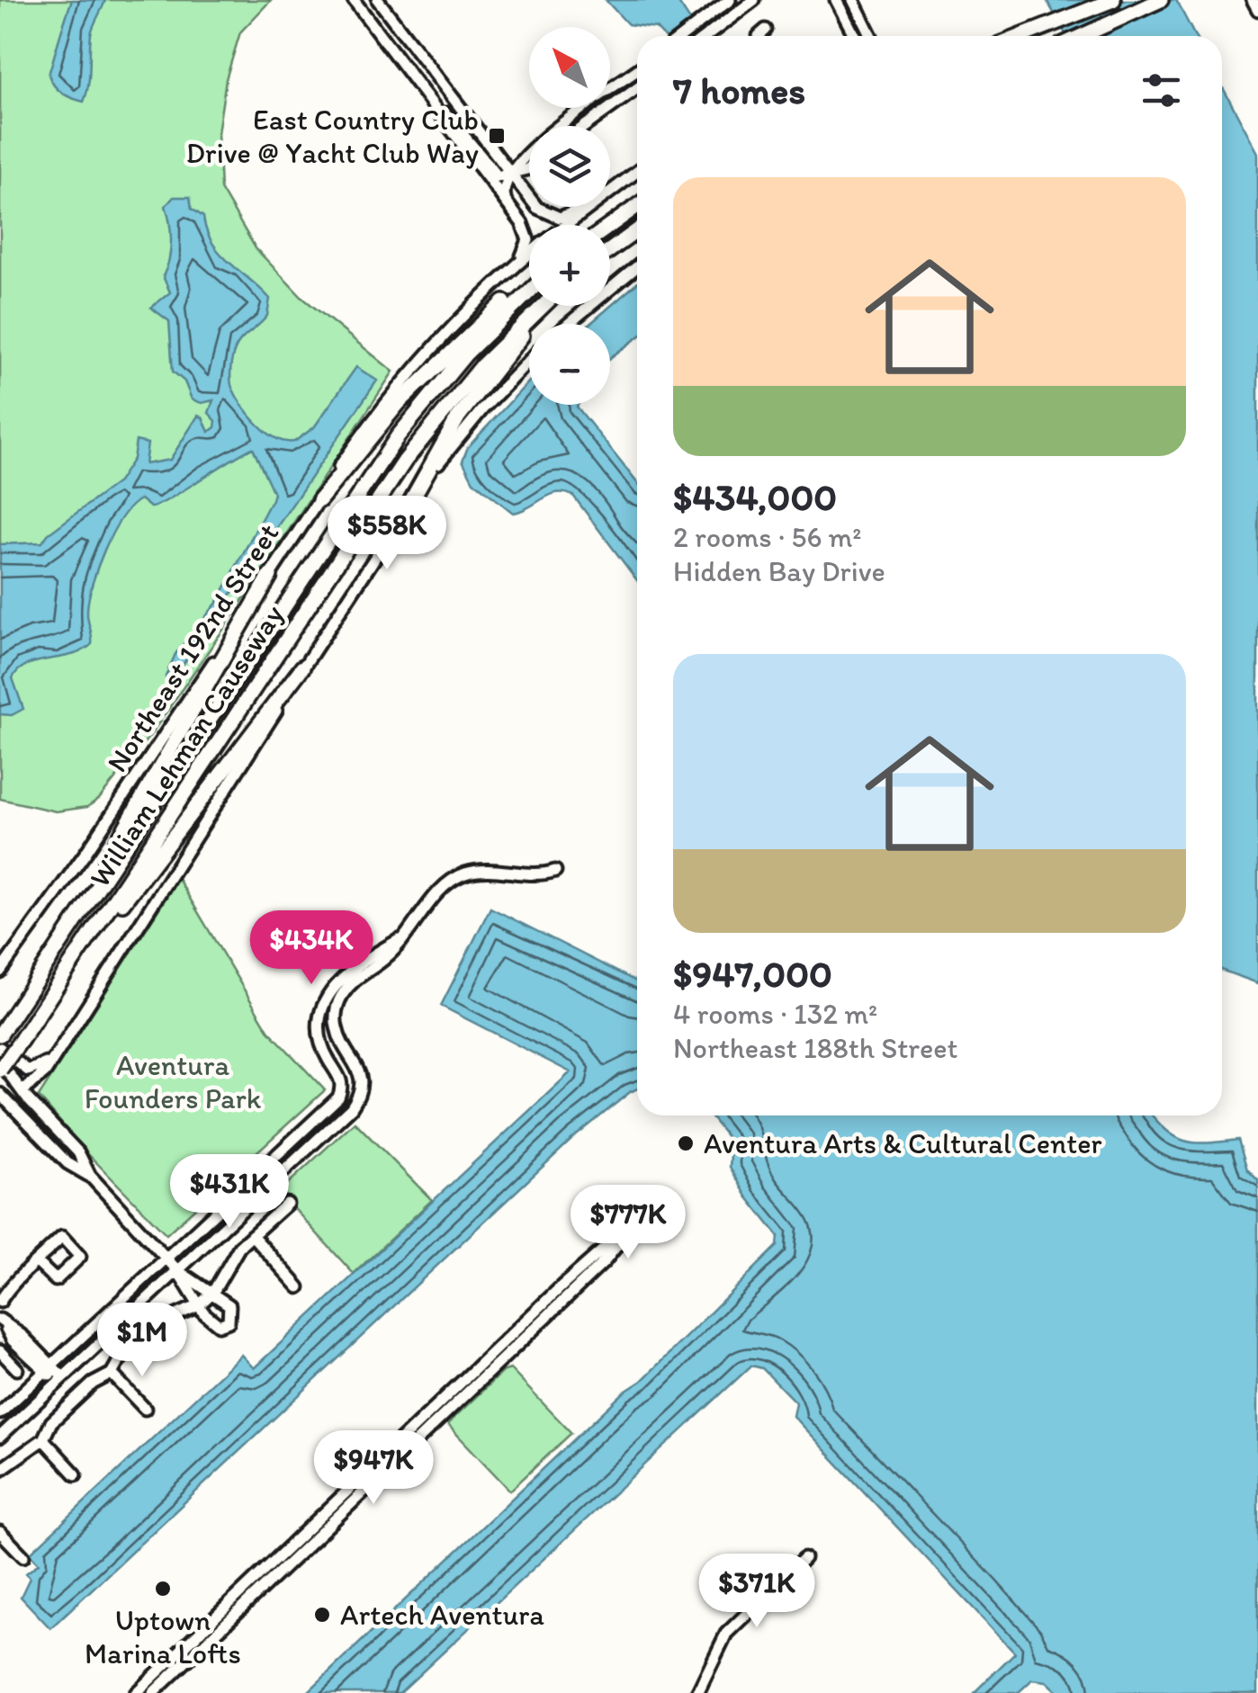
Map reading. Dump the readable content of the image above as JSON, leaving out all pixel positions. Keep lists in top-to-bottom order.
{
  "streets": {
    "highway": ["William Lehman Causeway"],
    "street": ["Northeast 192nd Street"]
  },
  "parks": ["Aventura Founders Park"],
  "places": {
    "transit": ["East Country Club Drive @ Yacht Club Way"],
    "other": ["Aventura Arts & Cultural Center", "Uptown Marina Lofts", "Artech Aventura"]
  },
  "north": "top left",
  "page": {
    "map_buttons": ["+", "−"],
    "heading": "7 homes",
    "list": [
      {
        "name": "$434,000",
        "note": "2 rooms · 56 m² · Hidden Bay Drive"
      },
      {
        "name": "$947,000",
        "note": "4 rooms · 132 m² · Northeast 188th Street"
      }
    ],
    "price": [
      "$558K",
      "$434K",
      "$431K",
      "$777K",
      "$1M",
      "$947K",
      "$371K"
    ]
  }
}
